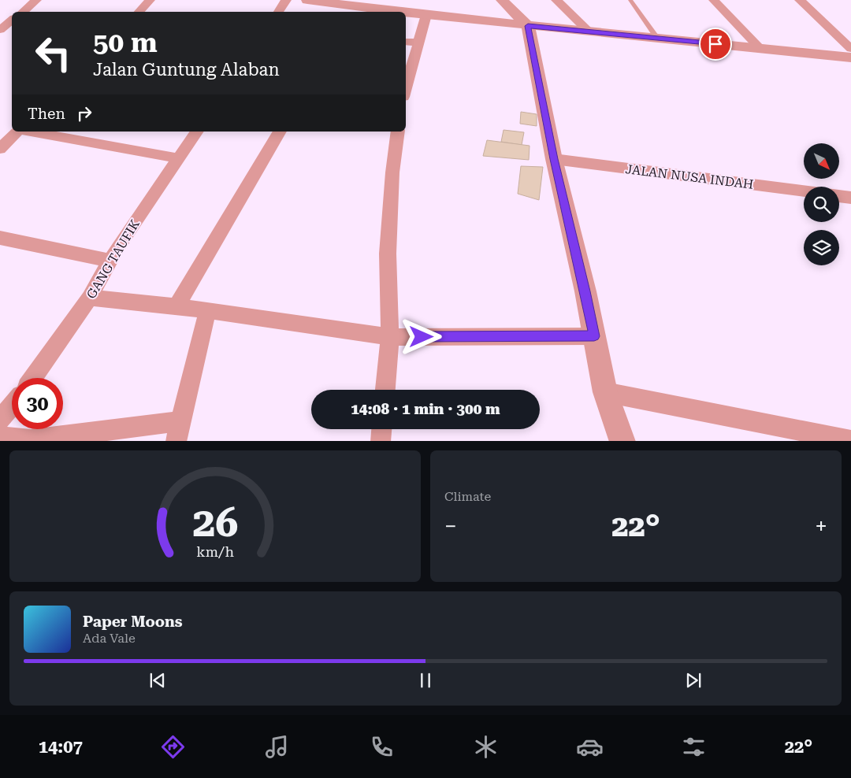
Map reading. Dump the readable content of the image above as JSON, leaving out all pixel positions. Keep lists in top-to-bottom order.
{
  "streets": {
    "street": ["JALAN NUSA INDAH", "GANG TAUFIK"]
  },
  "north": "bottom right",
  "page": {
    "turn": ["50 m", "Jalan Guntung Alaban"],
    "then": "Then",
    "limit": "30",
    "trip": "14:08 · 1 min · 300 m",
    "tile": "Climate",
    "heat": ["−", "22°", "+"],
    "song": ["Paper Moons", "Ada Vale"],
    "tabs": ["14:07", "22°"],
    "gauge": ["26", "km/h"]
  }
}
